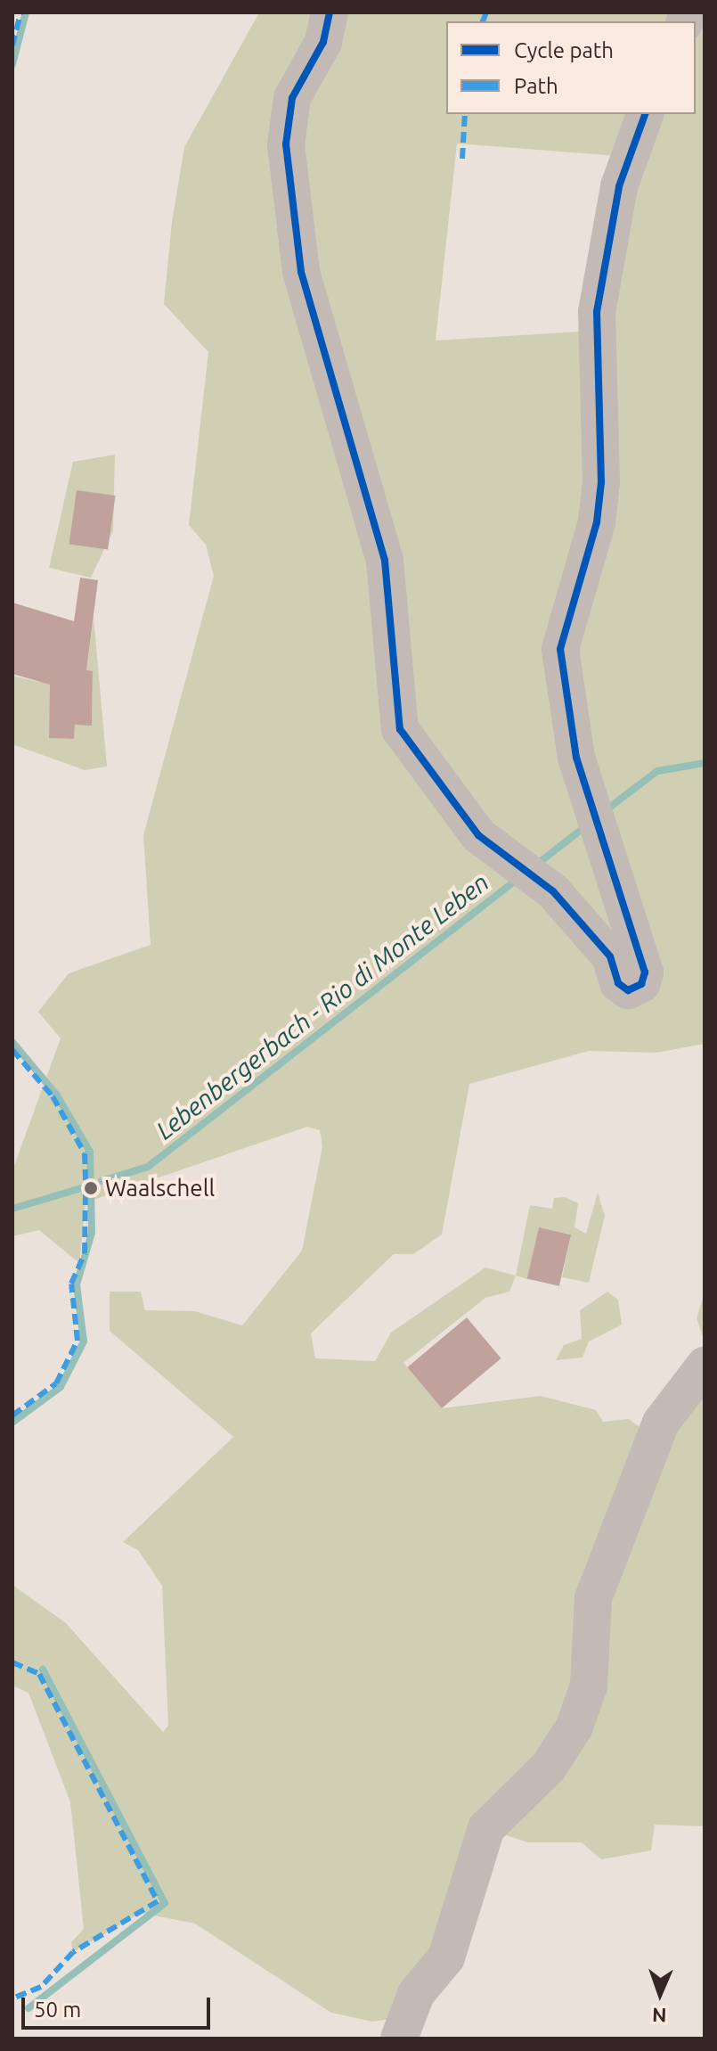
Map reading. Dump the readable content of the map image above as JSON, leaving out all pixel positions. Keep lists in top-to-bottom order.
{
  "water": ["Lebenbergerbach - Rio di Monte Leben"],
  "places": ["Waalschell"],
  "legend": ["Cycle path", "Path"],
  "scale_bar": "50 m",
  "north": "bottom"
}
